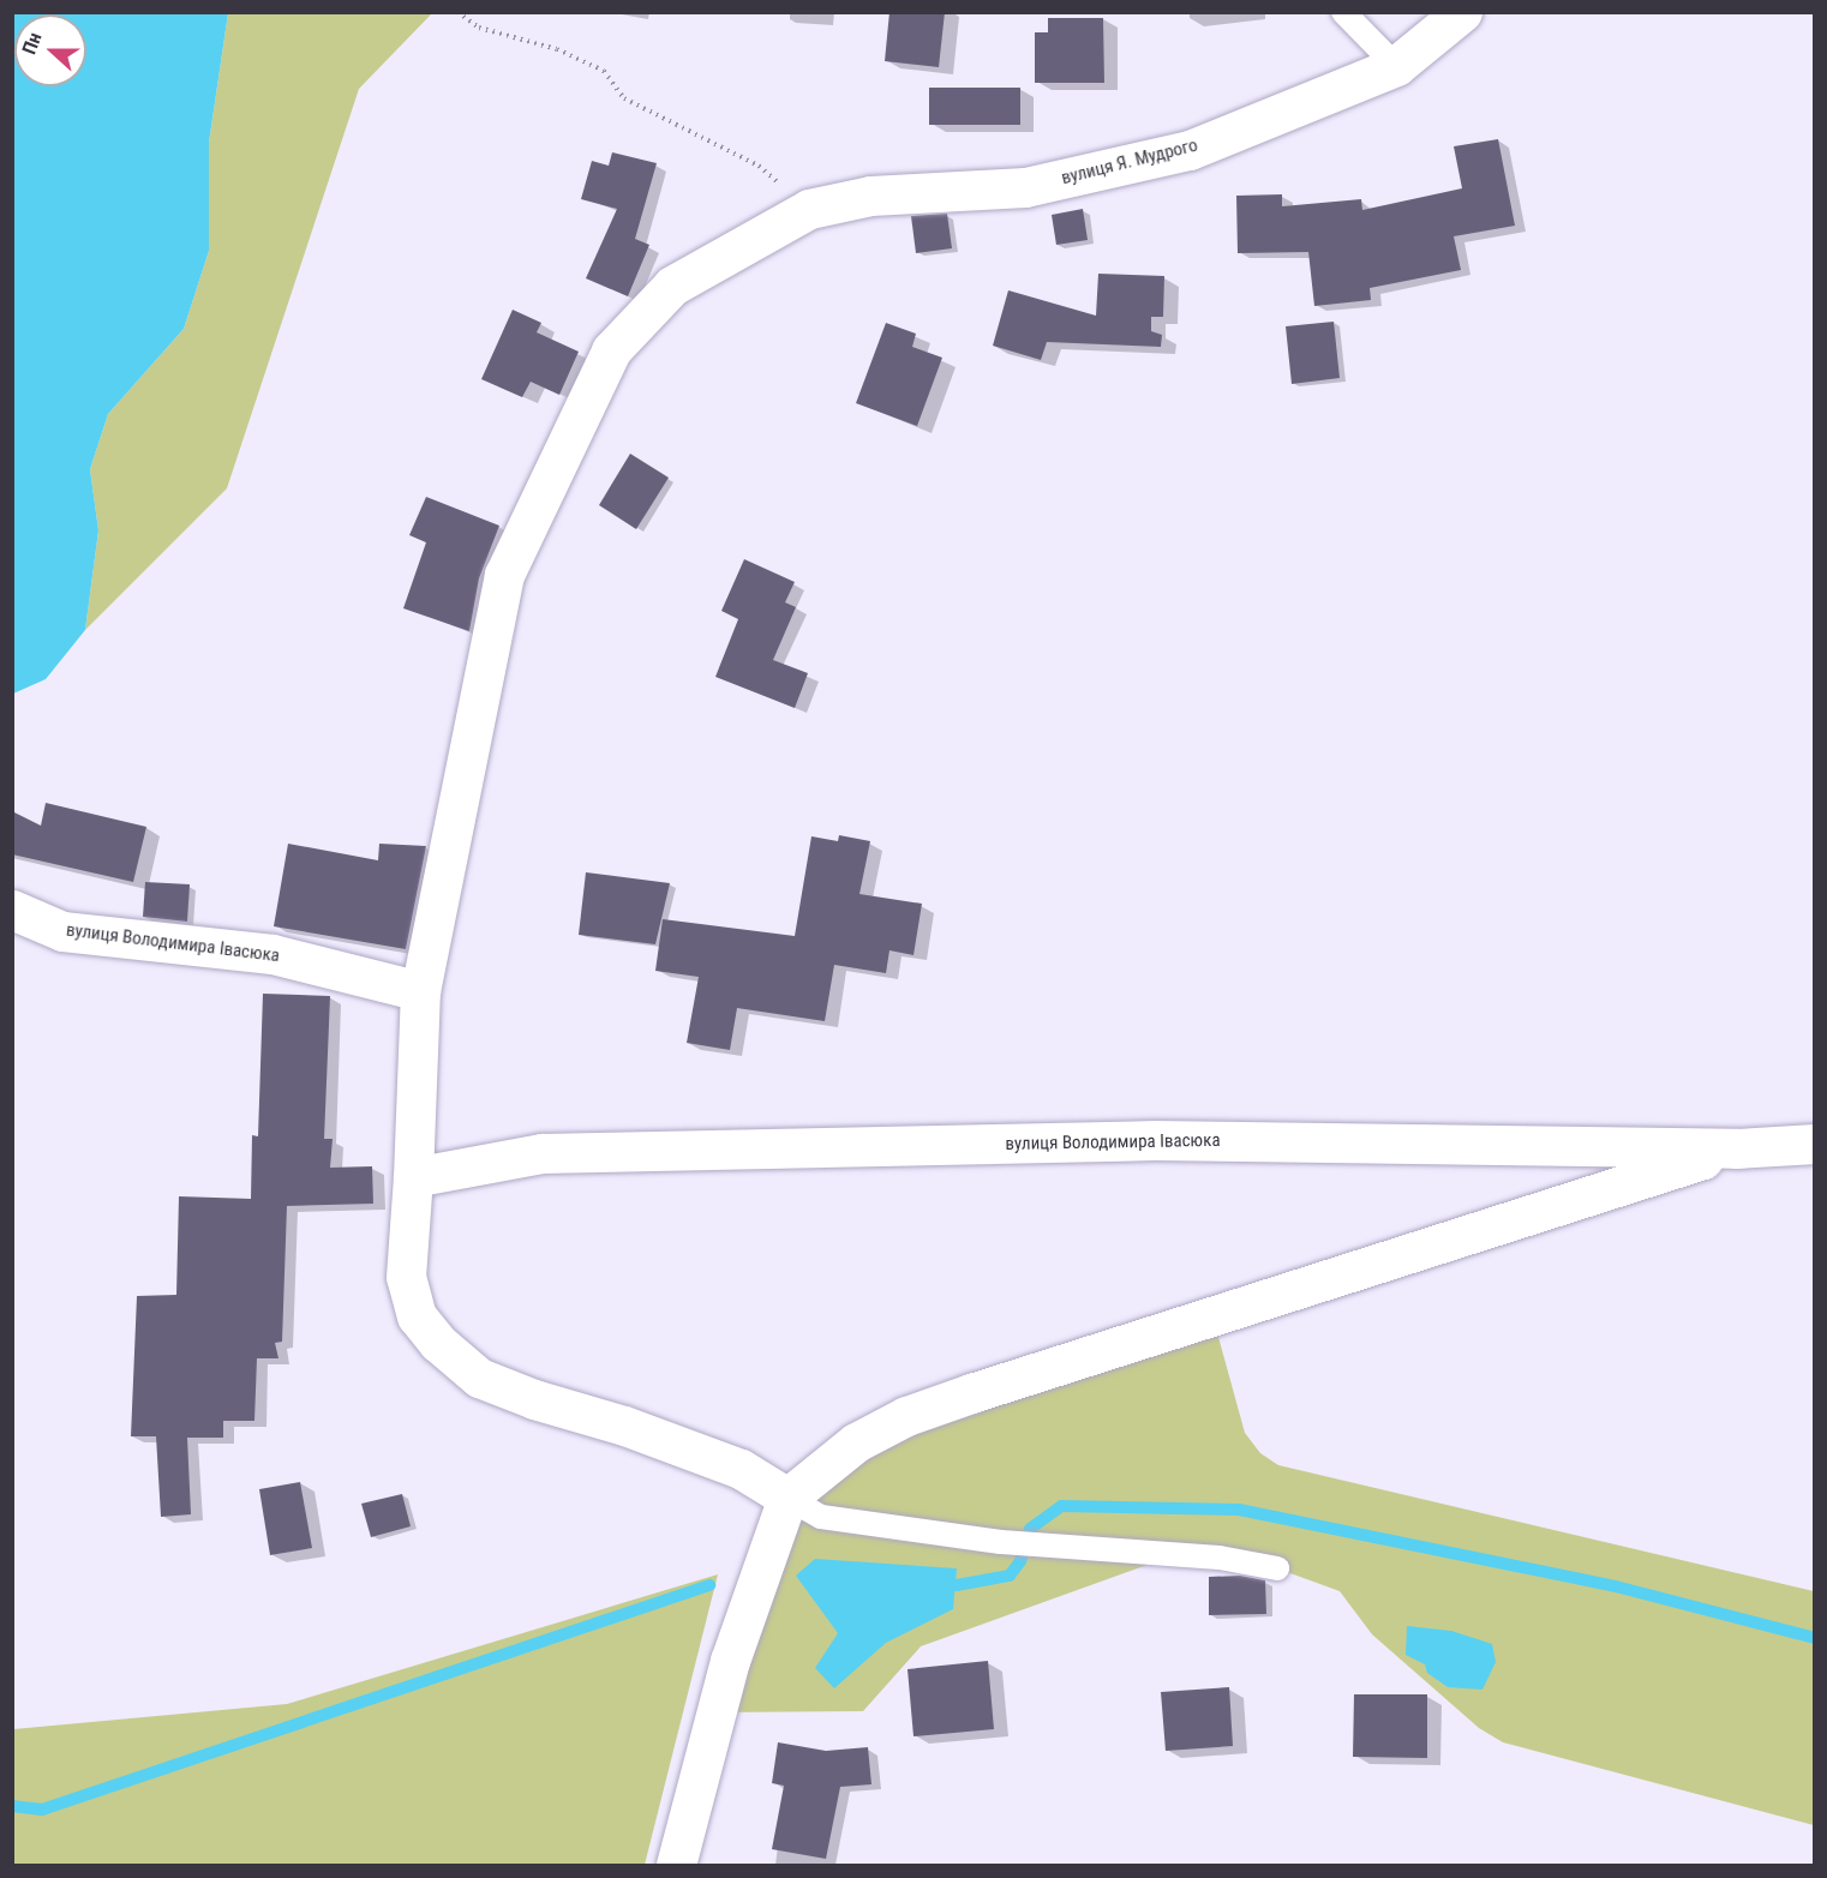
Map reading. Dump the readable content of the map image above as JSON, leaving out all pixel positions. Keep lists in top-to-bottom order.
{
  "streets": {
    "street": ["вулиця Я. Мудрого", "вулиця Володимира Івасюка"]
  },
  "crossings": [
    ["вулиця Я. Мудрого", "вулиця Володимира Івасюка"]
  ],
  "north": "left"
}
